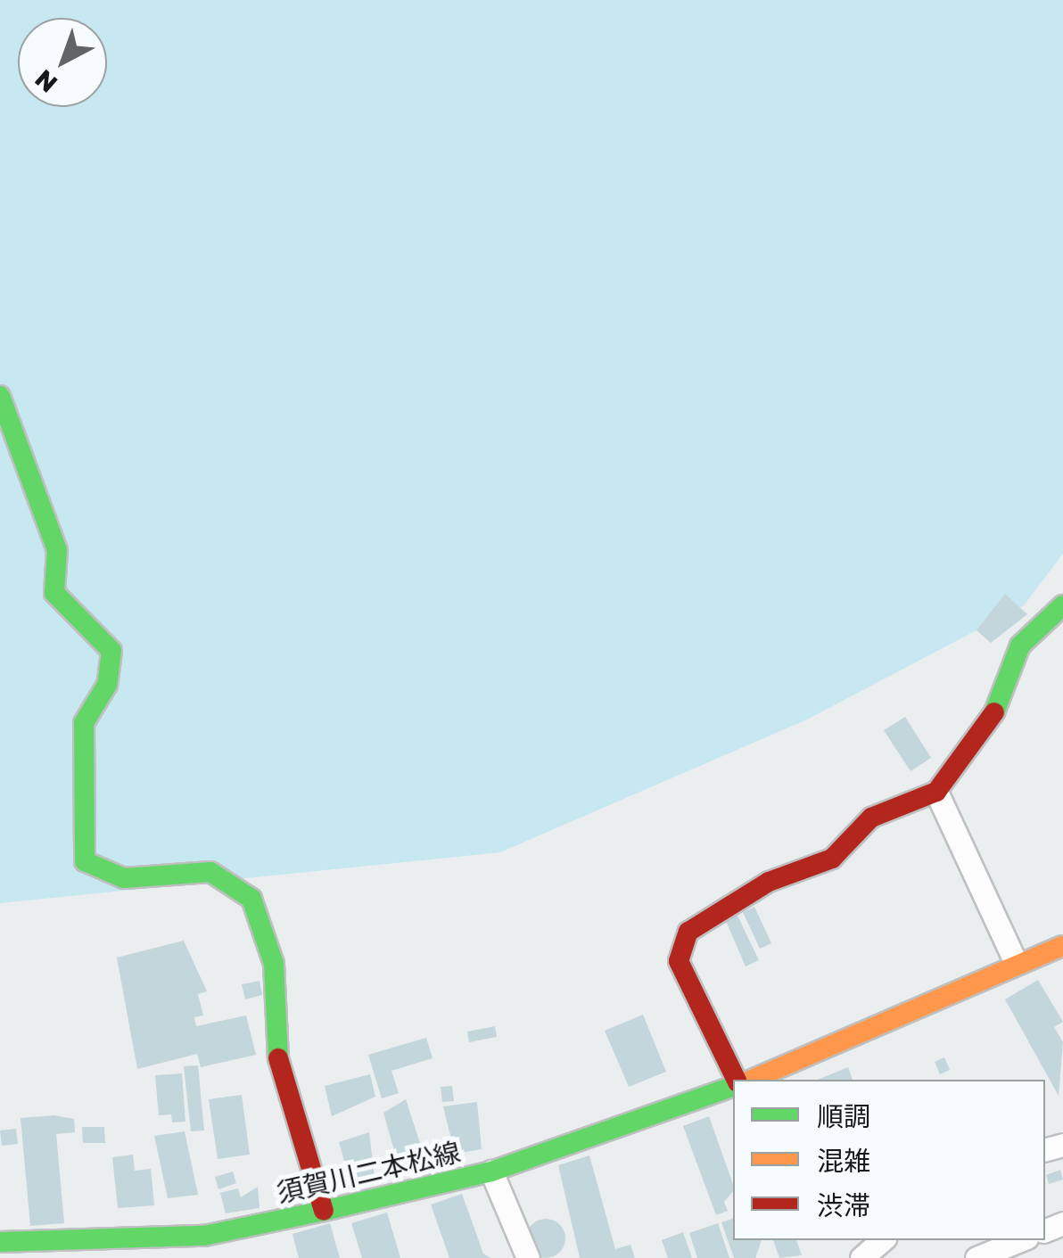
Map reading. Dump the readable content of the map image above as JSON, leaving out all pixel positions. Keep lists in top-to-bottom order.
{
  "streets": {
    "street": ["須賀川二本松線"]
  },
  "legend": ["順調", "混雑", "渋滞"],
  "north": "bottom left"
}
